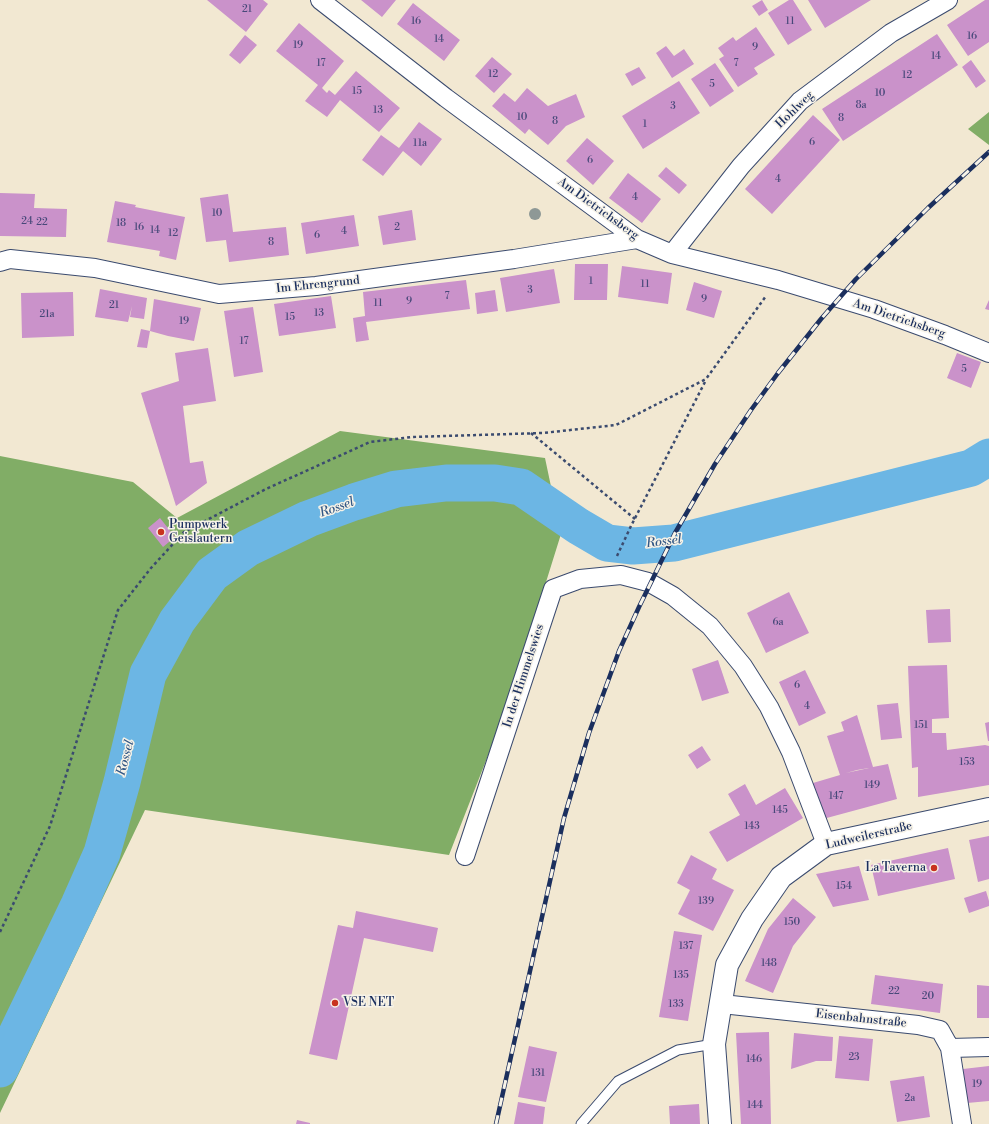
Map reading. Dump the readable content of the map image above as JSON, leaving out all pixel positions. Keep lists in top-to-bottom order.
{
  "streets": {
    "main road": ["Ludweilerstraße"],
    "street": [
      "Hohlweg",
      "Am Dietrichsberg",
      "Im Ehrengrund",
      "In der Himmelswies",
      "Eisenbahnstraße"
    ]
  },
  "crossings": [
    ["Hohlweg", "Am Dietrichsberg"],
    ["Am Dietrichsberg", "Im Ehrengrund"],
    ["In der Himmelswies", "Ludweilerstraße"],
    ["Ludweilerstraße", "Eisenbahnstraße"]
  ],
  "water": ["Rossel"],
  "places": ["Pumpwerk Geislautern", "La Taverna", "VSE NET"],
  "house_numbers": [
    "21",
    "16",
    "11",
    "16",
    "14",
    "19",
    "9",
    "14",
    "17",
    "7",
    "12",
    "12",
    "5",
    "15",
    "10",
    "8a",
    "3",
    "13",
    "10",
    "8",
    "8",
    "1",
    "6",
    "11a",
    "6",
    "4",
    "4",
    "10",
    "24",
    "22",
    "18",
    "16",
    "2",
    "14",
    "4",
    "12",
    "6",
    "8",
    "1",
    "11",
    "3",
    "7",
    "9",
    "9",
    "11",
    "21",
    "13",
    "21a",
    "15",
    "19",
    "17",
    "5",
    "6a",
    "6",
    "4",
    "151",
    "153",
    "149",
    "147",
    "145",
    "143",
    "154",
    "139",
    "150",
    "137",
    "148",
    "135",
    "22",
    "20",
    "133",
    "23",
    "146",
    "131",
    "19",
    "2a",
    "144"
  ]
}
